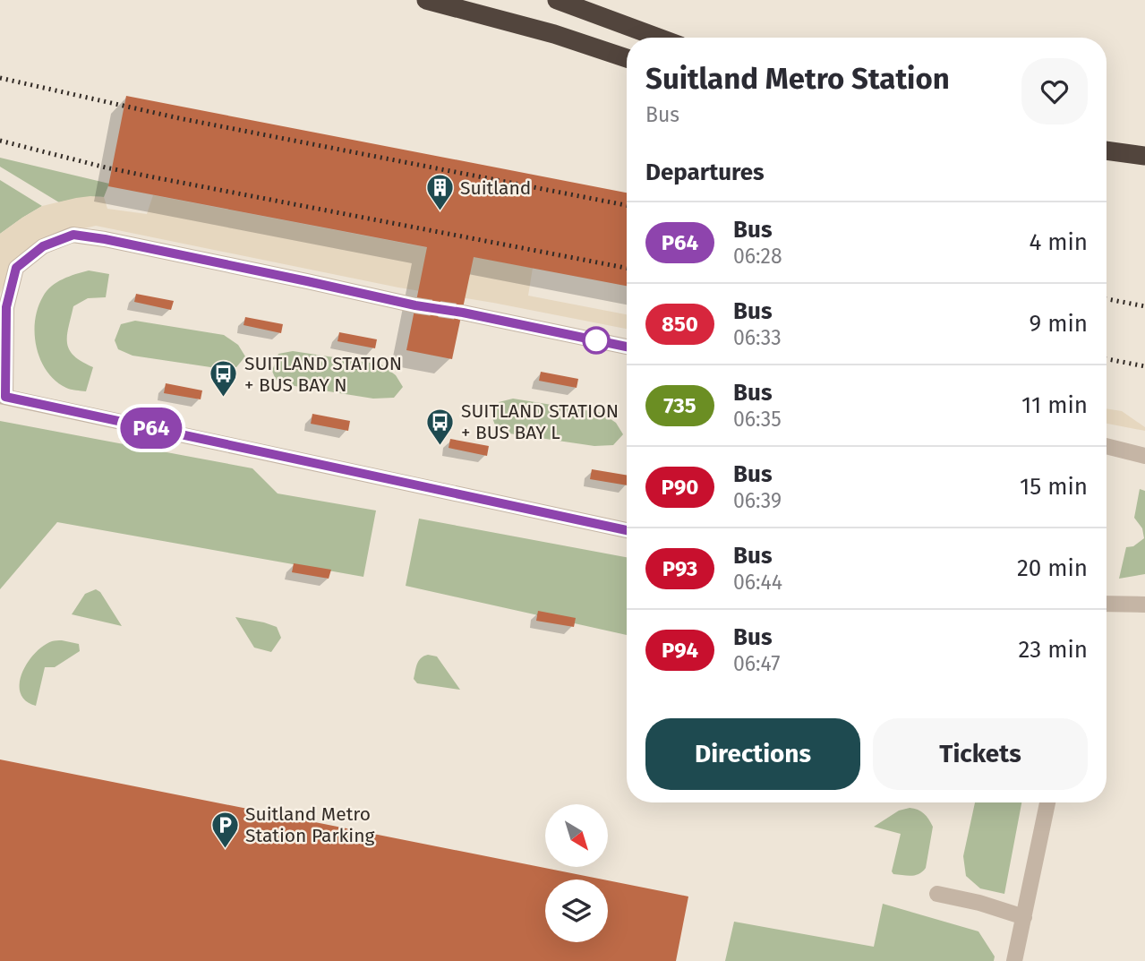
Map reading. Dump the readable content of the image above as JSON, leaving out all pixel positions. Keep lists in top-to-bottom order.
{
  "places": {
    "building": ["Suitland"],
    "bus stop": ["SUITLAND STATION + BUS BAY N", "SUITLAND STATION + BUS BAY L"],
    "parking": ["Suitland Metro Station Parking"]
  },
  "lines": ["bus line P64"],
  "north": "bottom right",
  "page": {
    "on_map": "P64",
    "heading": [
      ["Suitland Metro Station", "Bus"],
      "Departures"
    ],
    "list": [
      {
        "mark": "P64",
        "name": "Bus",
        "note": "06:28",
        "value": "4 min"
      },
      {
        "mark": "850",
        "name": "Bus",
        "note": "06:33",
        "value": "9 min"
      },
      {
        "mark": "735",
        "name": "Bus",
        "note": "06:35",
        "value": "11 min"
      },
      {
        "mark": "P90",
        "name": "Bus",
        "note": "06:39",
        "value": "15 min"
      },
      {
        "mark": "P93",
        "name": "Bus",
        "note": "06:44",
        "value": "20 min"
      },
      {
        "mark": "P94",
        "name": "Bus",
        "note": "06:47",
        "value": "23 min"
      }
    ],
    "buttons": ["Directions", "Tickets"]
  }
}
